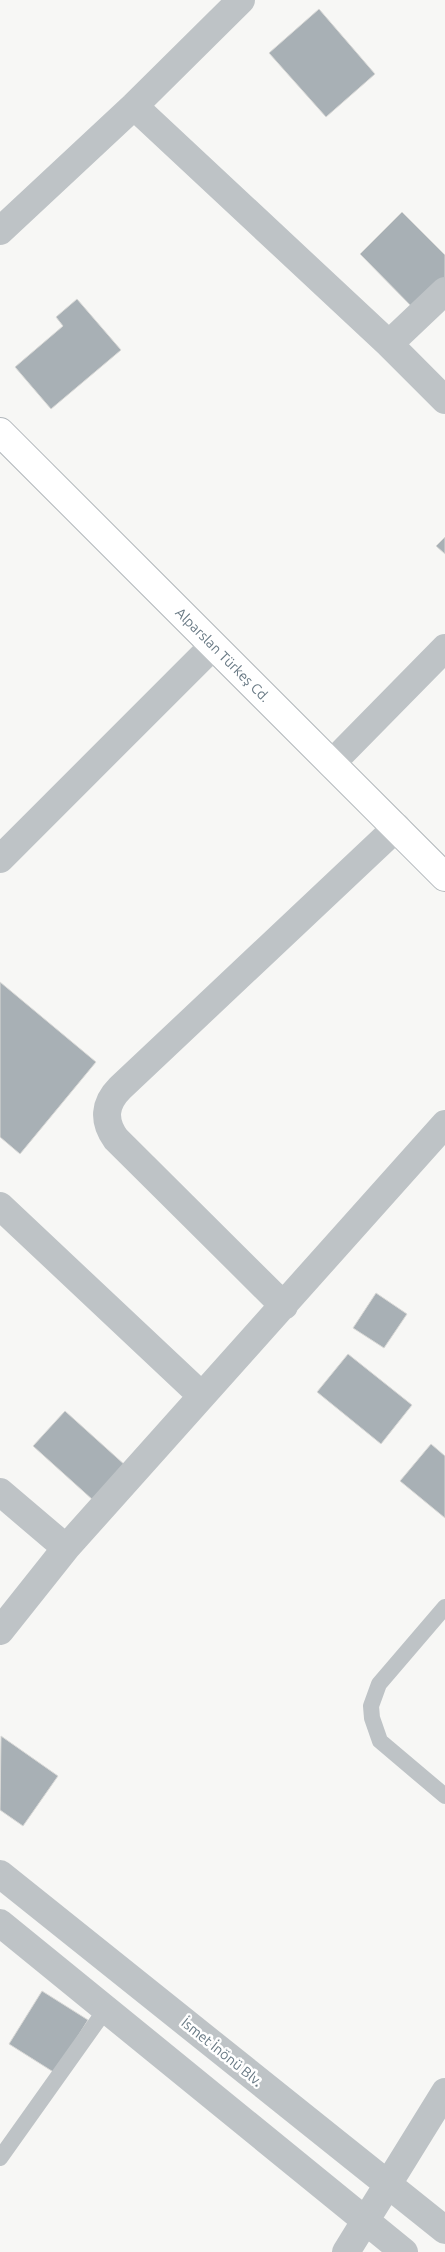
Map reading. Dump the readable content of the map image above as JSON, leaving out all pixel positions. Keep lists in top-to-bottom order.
{
  "streets": {
    "street": ["Alparslan Türkeş Cd.", "İsmet İnönü Blv."]
  }
}
